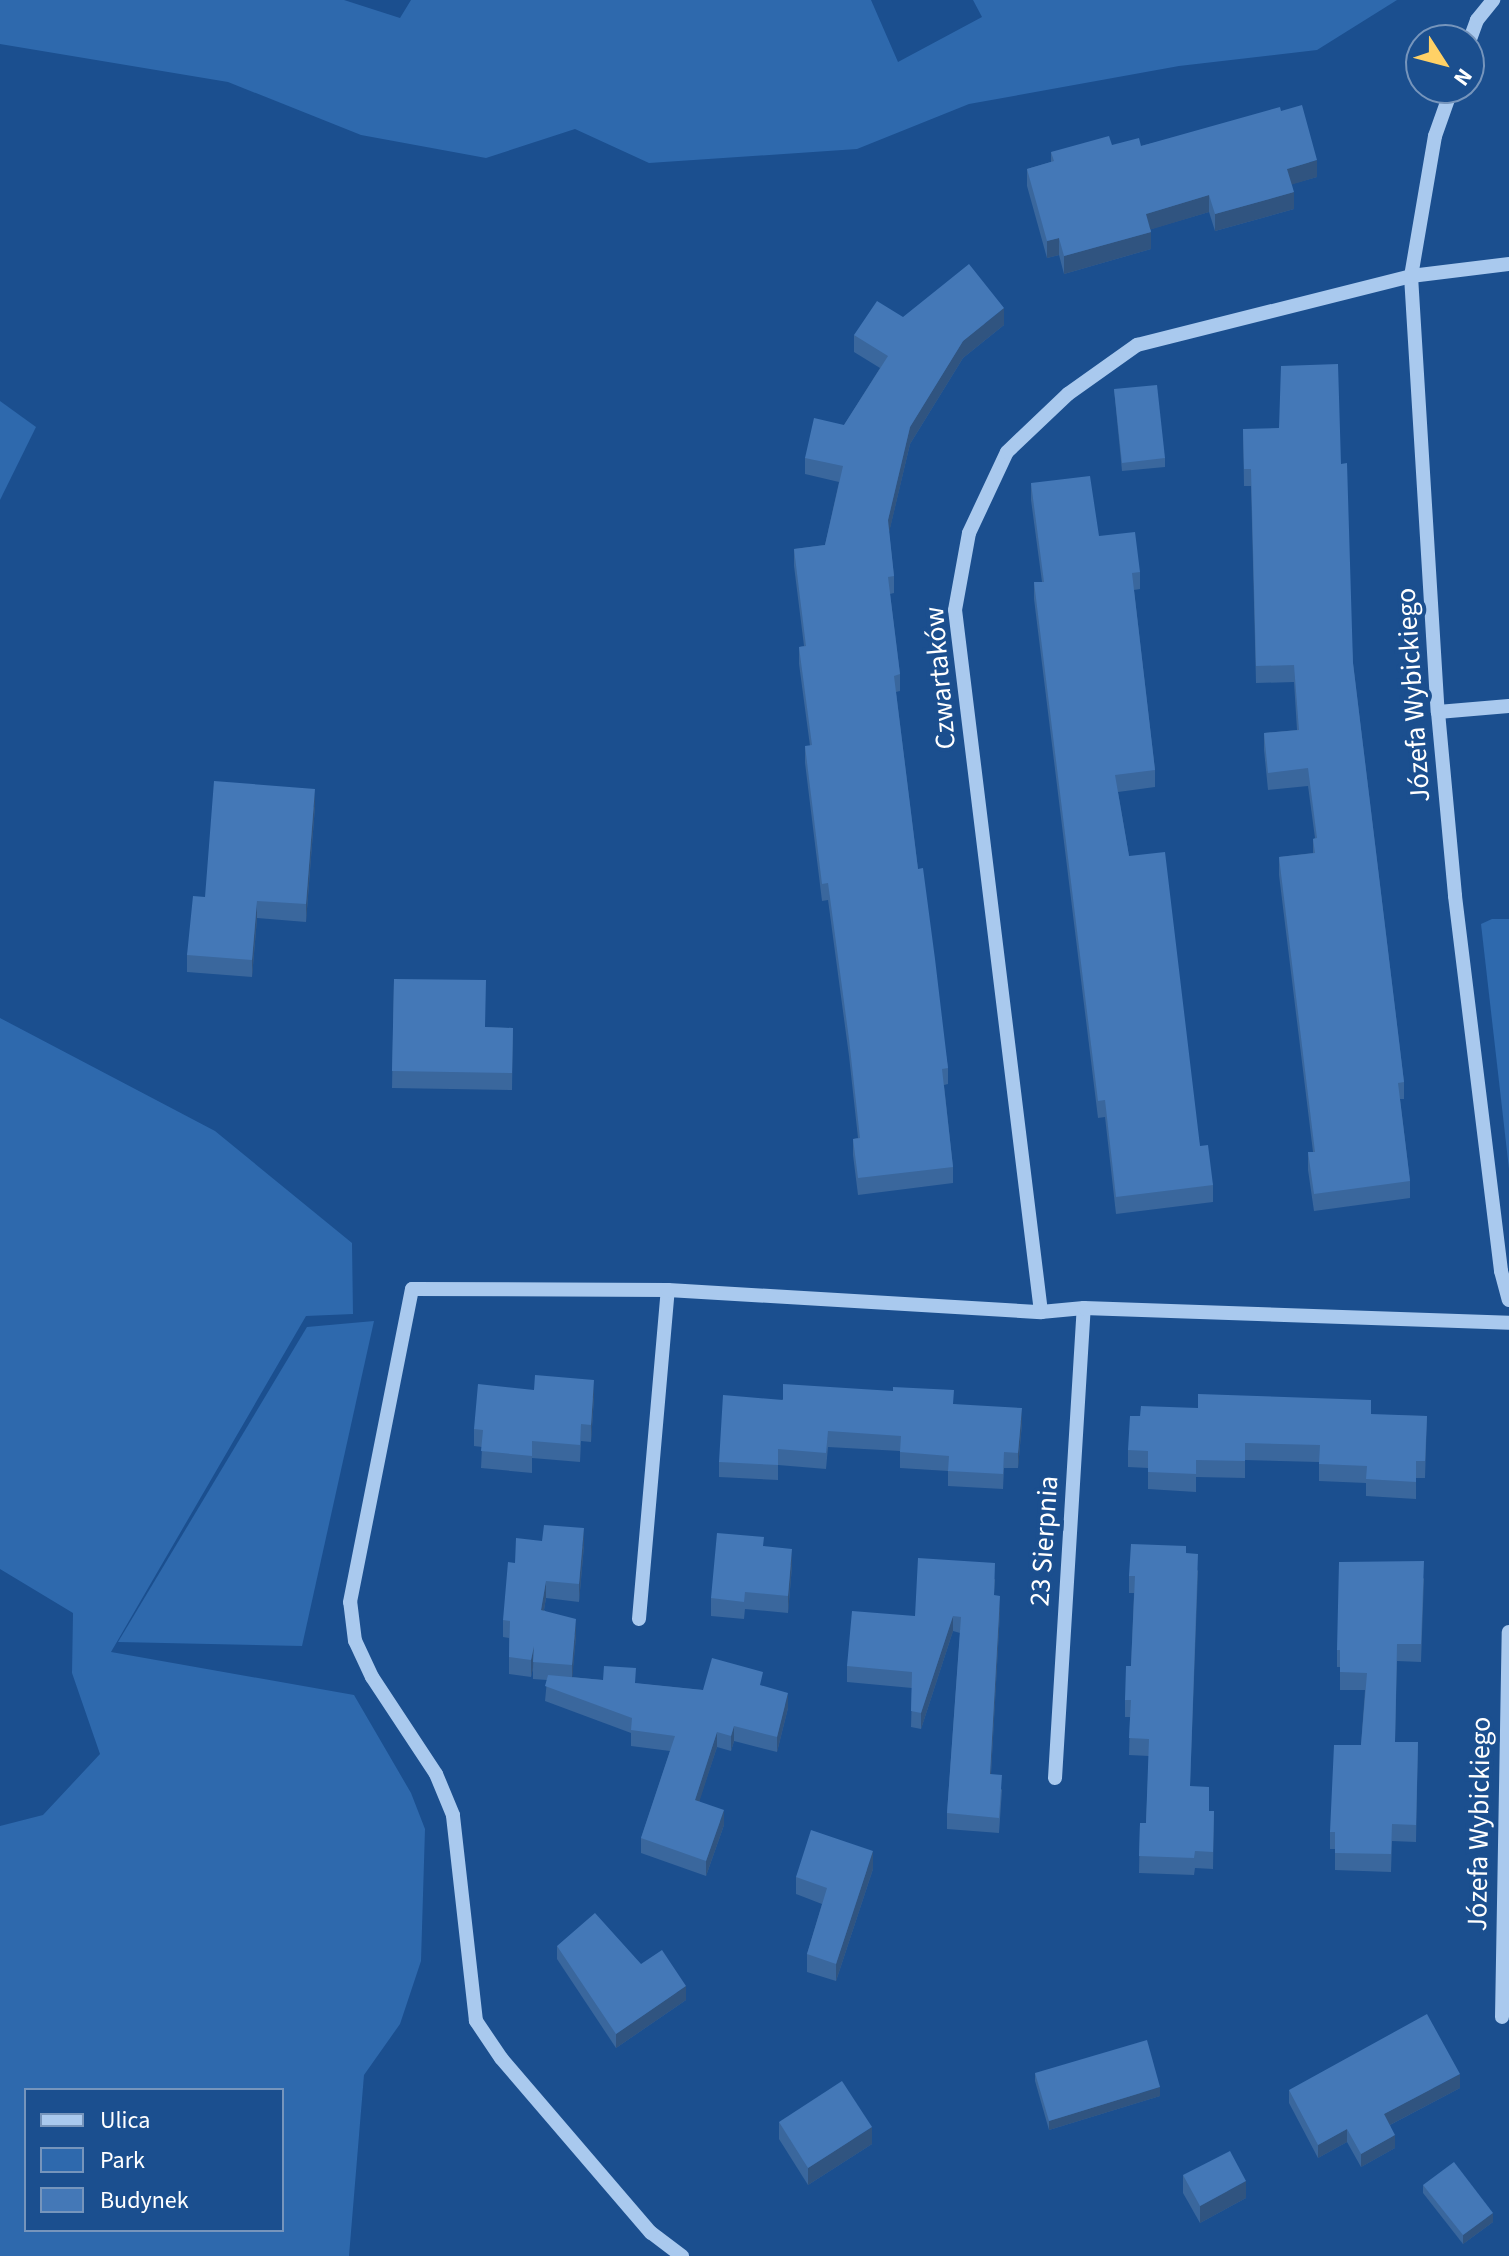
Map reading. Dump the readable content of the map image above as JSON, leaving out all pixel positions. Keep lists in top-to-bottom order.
{
  "streets": {
    "street": ["Czwartaków", "Józefa Wybickiego", "23 Sierpnia"]
  },
  "crossings": [
    ["Czwartaków", "Józefa Wybickiego"]
  ],
  "legend": ["Ulica", "Park", "Budynek"],
  "north": "bottom right"
}
